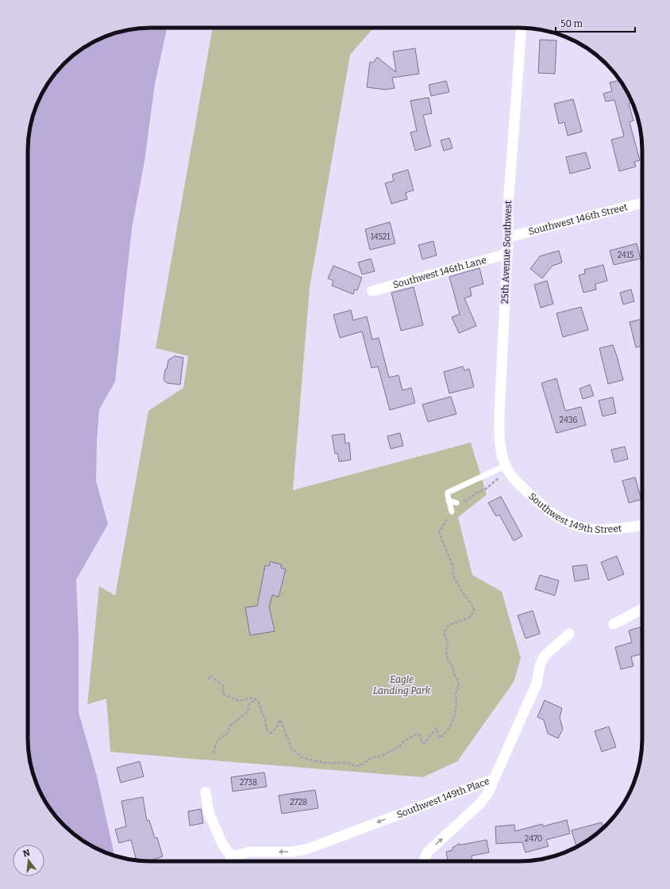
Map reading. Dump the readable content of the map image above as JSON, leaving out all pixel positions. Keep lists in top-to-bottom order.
{
  "streets": {
    "street": [
      "Southwest 146th Street",
      "25th Avenue Southwest",
      "Southwest 146th Lane",
      "Southwest 149th Street",
      "Southwest 149th Place"
    ]
  },
  "crossings": [
    ["Southwest 146th Street", "25th Avenue Southwest"],
    ["25th Avenue Southwest", "Southwest 146th Lane"],
    ["25th Avenue Southwest", "Southwest 149th Street"]
  ],
  "one_way": ["Southwest 149th Place"],
  "parks": ["Eagle Landing Park"],
  "house_numbers": [
    "14521",
    "2415",
    "2436",
    "2738",
    "2728",
    "2470"
  ],
  "scale_bar": "50 m",
  "north": "top"
}
